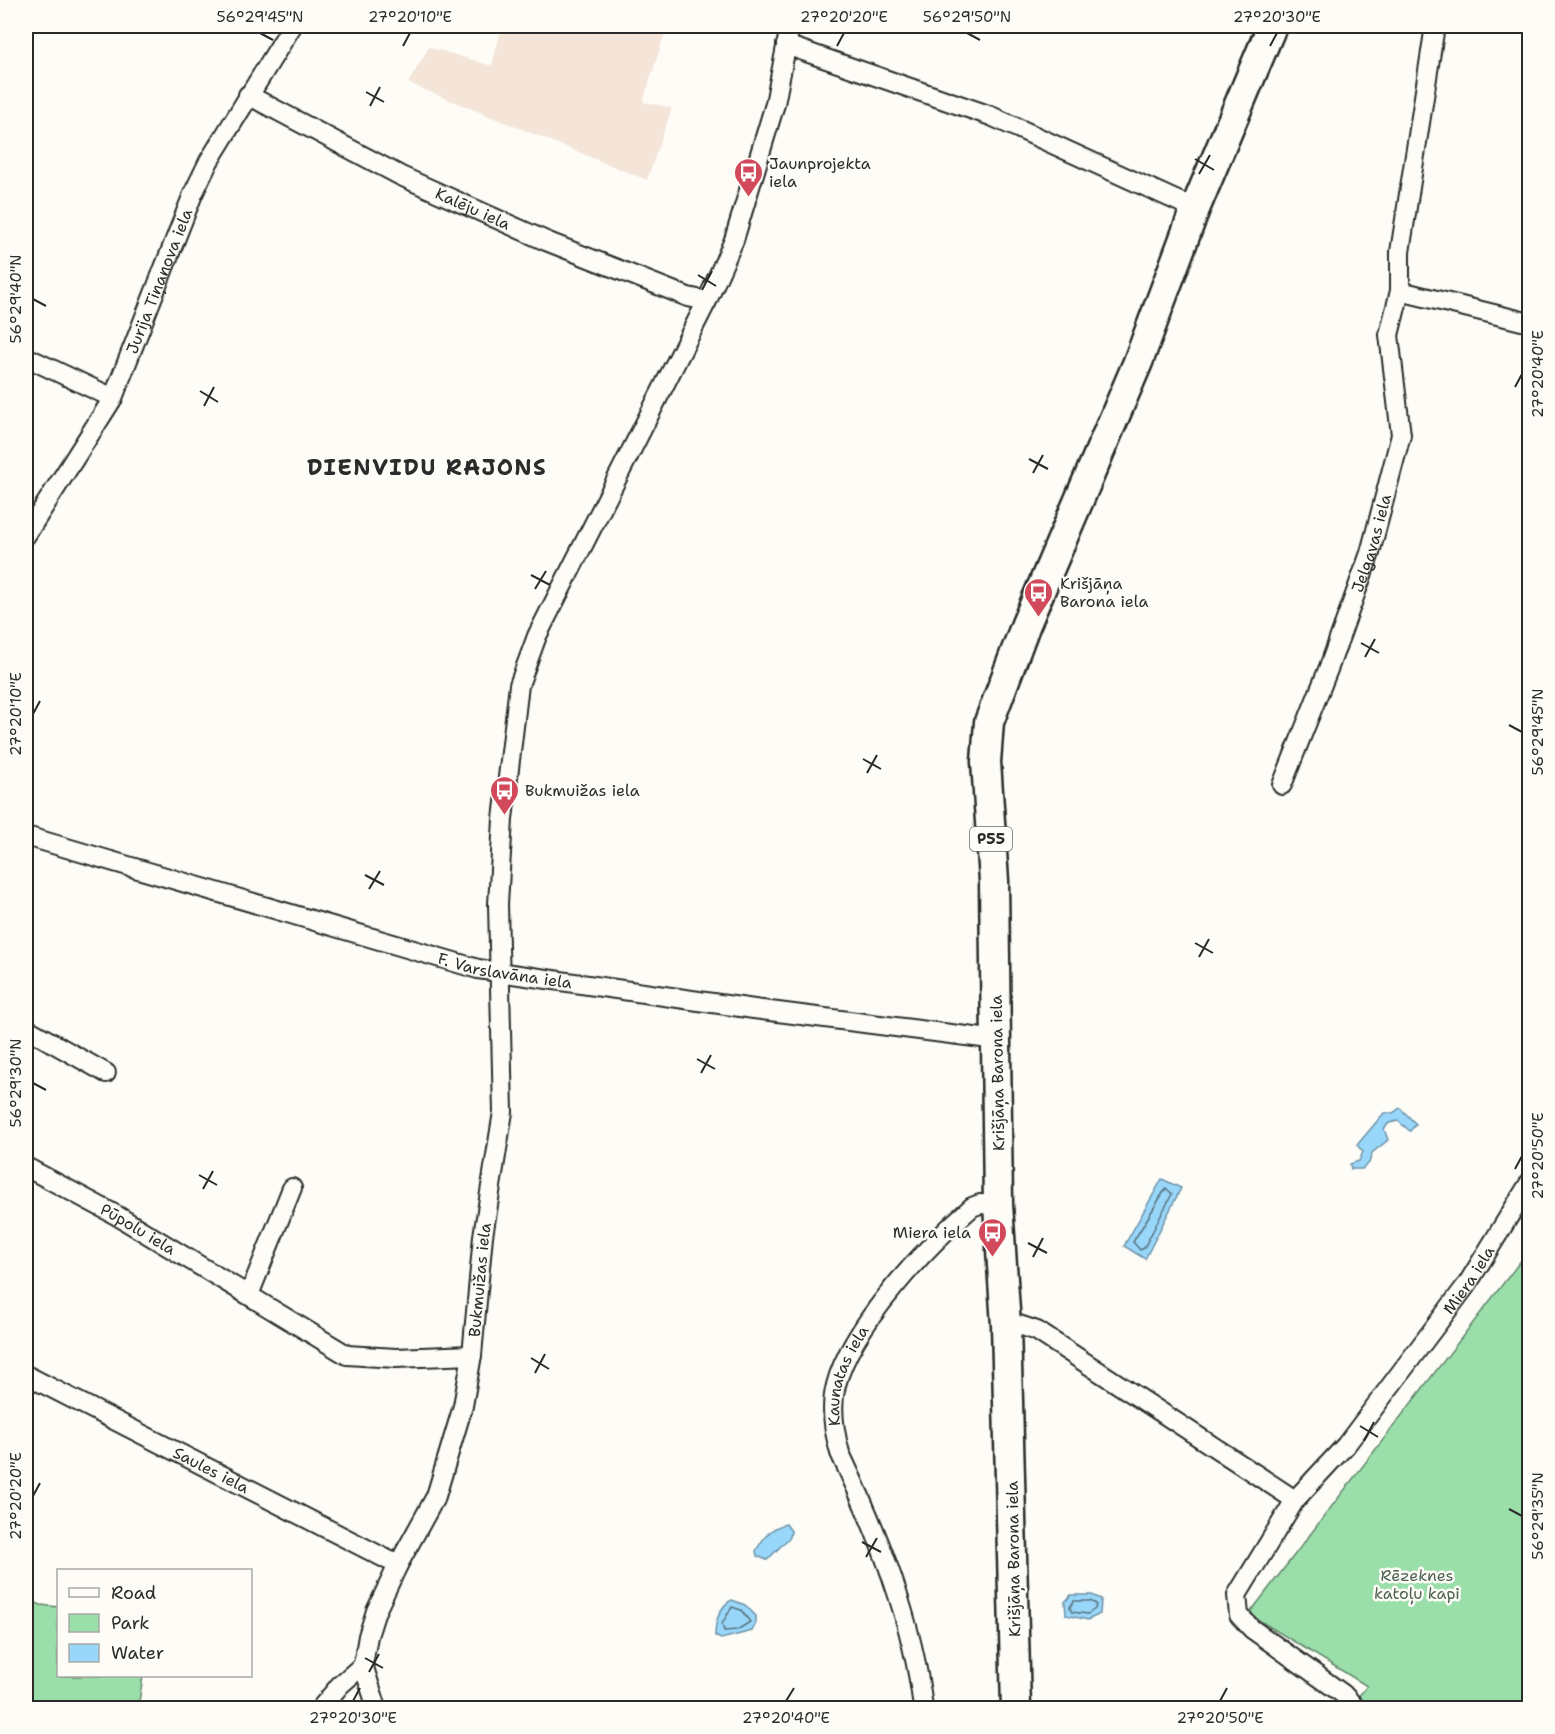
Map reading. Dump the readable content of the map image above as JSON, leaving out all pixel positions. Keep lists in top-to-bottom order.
{
  "streets": {
    "main road": ["P55", "Krišjāņa Barona iela"],
    "street": [
      "Kalēju iela",
      "Jurija Tiņanova iela",
      "Jelgavas iela",
      "F. Varslavāna iela",
      "Pūpolu iela",
      "Miera iela",
      "Bukmuižas iela",
      "Kaunatas iela",
      "Saules iela"
    ]
  },
  "crossings": [
    ["Kalēju iela", "Jurija Tiņanova iela"],
    ["Kalēju iela", "Bukmuižas iela"],
    ["F. Varslavāna iela", "Krišjāņa Barona iela"],
    ["F. Varslavāna iela", "Bukmuižas iela"],
    ["Krišjāņa Barona iela", "Kaunatas iela"],
    ["Pūpolu iela", "Bukmuižas iela"],
    ["Bukmuižas iela", "Saules iela"]
  ],
  "districts": ["DIENVIDU RAJONS"],
  "parks": ["Rēzeknes katoļu kapi"],
  "places": {
    "bus stop": [
      "Jaunprojekta iela",
      "Krišjāņa Barona iela",
      "Bukmuižas iela",
      "Miera iela"
    ]
  },
  "legend": ["Road", "Park", "Water"],
  "coordinates": [
    "56°29'45\"N",
    "27°20'10\"E",
    "27°20'20\"E",
    "56°29'50\"N",
    "27°20'30\"E",
    "56°29'40\"N",
    "27°20'40\"E",
    "56°29'30\"N",
    "27°20'50\"E",
    "56°29'35\"N"
  ]
}
